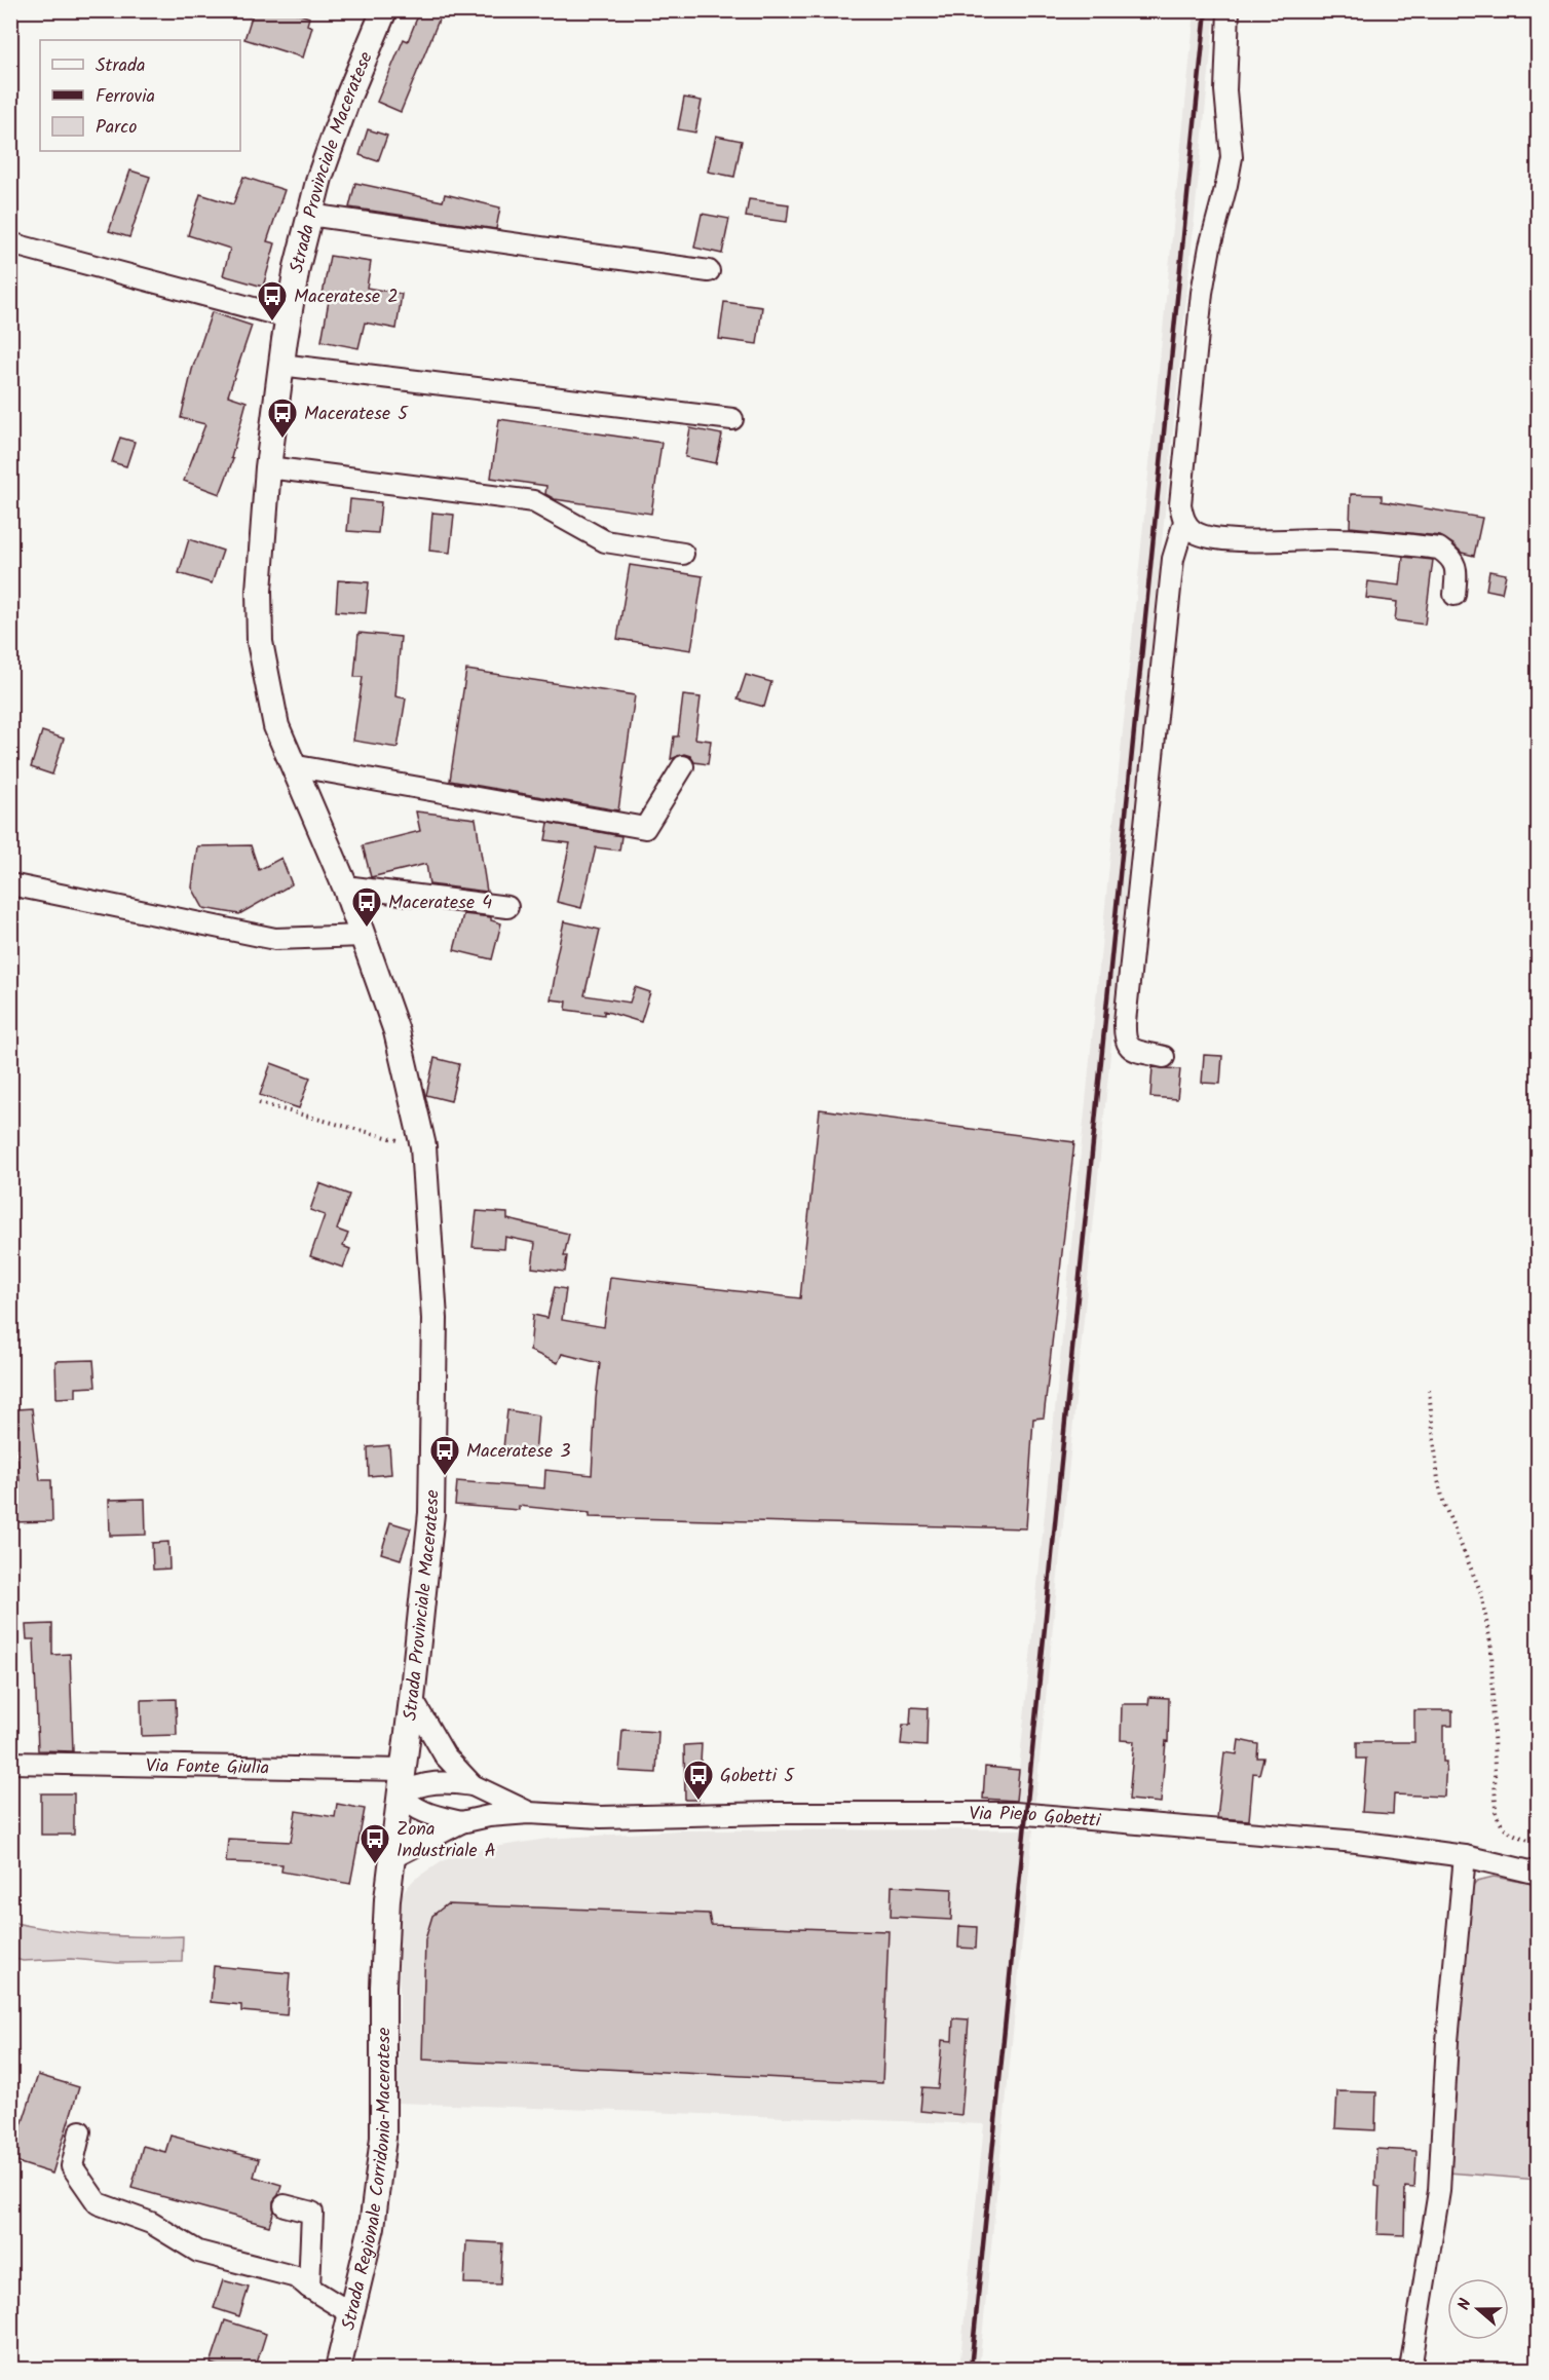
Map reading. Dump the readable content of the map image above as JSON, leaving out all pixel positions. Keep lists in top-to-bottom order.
{
  "streets": {
    "main road": ["Strada Provinciale Maceratese", "Strada Regionale Corridonia‐Maceratese"],
    "street": ["Via Fonte Giulia", "Via Piero Gobetti"]
  },
  "crossings": [
    ["Strada Provinciale Maceratese", "Via Fonte Giulia"],
    ["Strada Provinciale Maceratese", "Strada Regionale Corridonia‐Maceratese"]
  ],
  "places": {
    "bus stop": [
      "Maceratese 2",
      "Maceratese 5",
      "Maceratese 4",
      "Maceratese 3",
      "Gobetti 5",
      "Zona Industriale A"
    ]
  },
  "legend": ["Strada", "Ferrovia", "Parco"],
  "north": "left"
}
